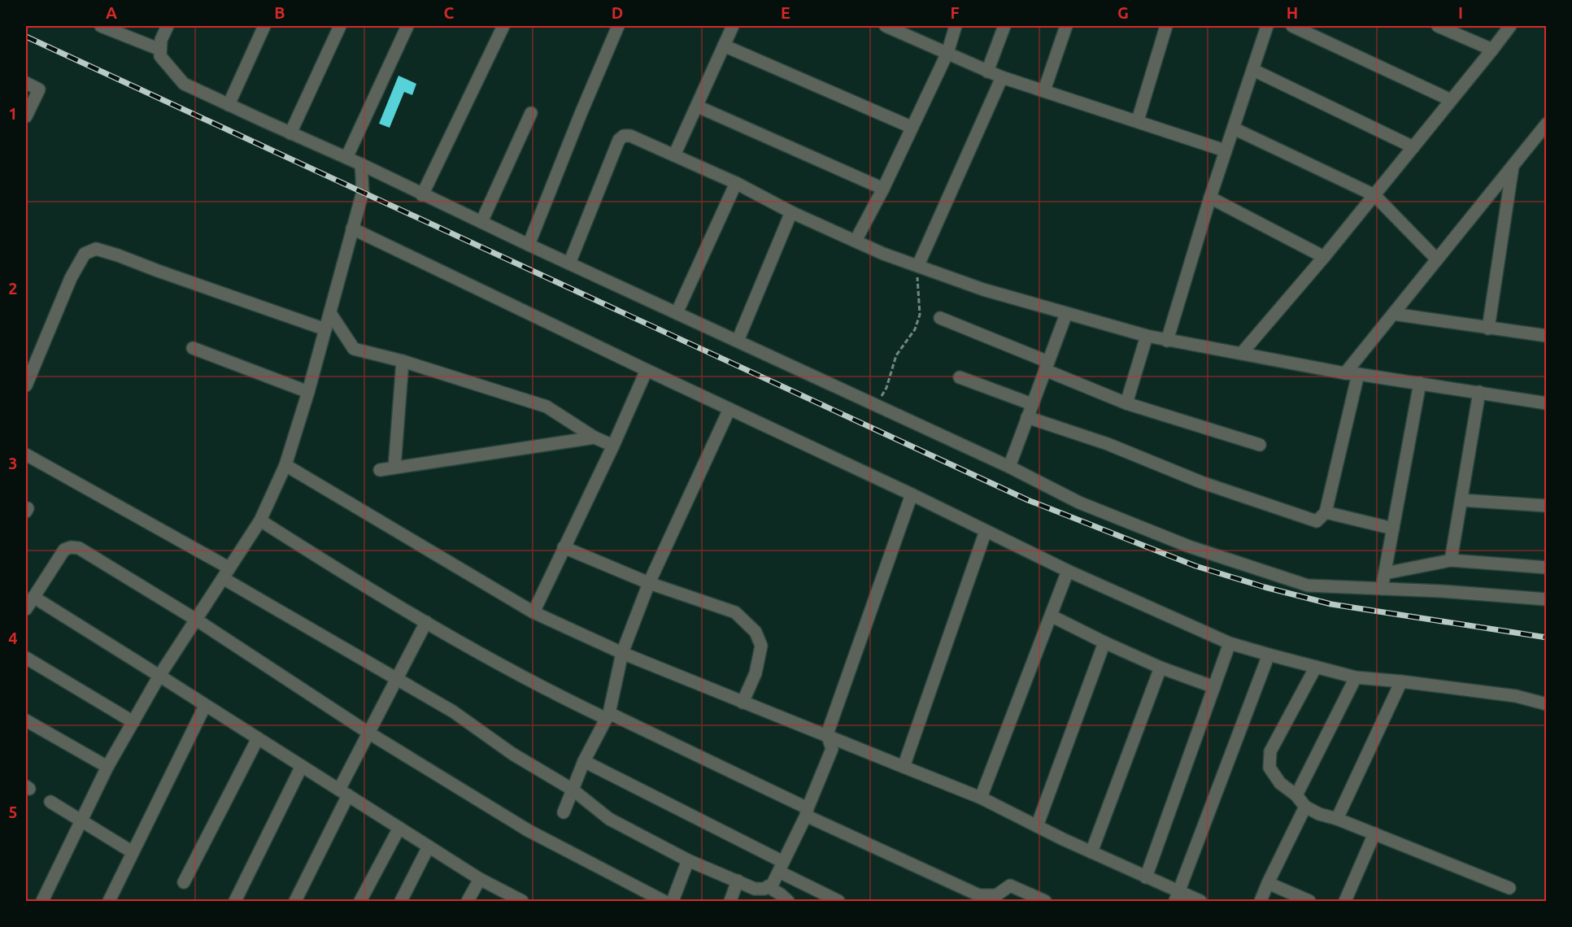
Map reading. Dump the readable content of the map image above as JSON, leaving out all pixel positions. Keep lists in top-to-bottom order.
{
  "grid": {
    "columns": [
      "A",
      "B",
      "C",
      "D",
      "E",
      "F",
      "G",
      "H",
      "I"
    ],
    "rows": [
      "1",
      "2",
      "3",
      "4",
      "5"
    ]
  }
}
